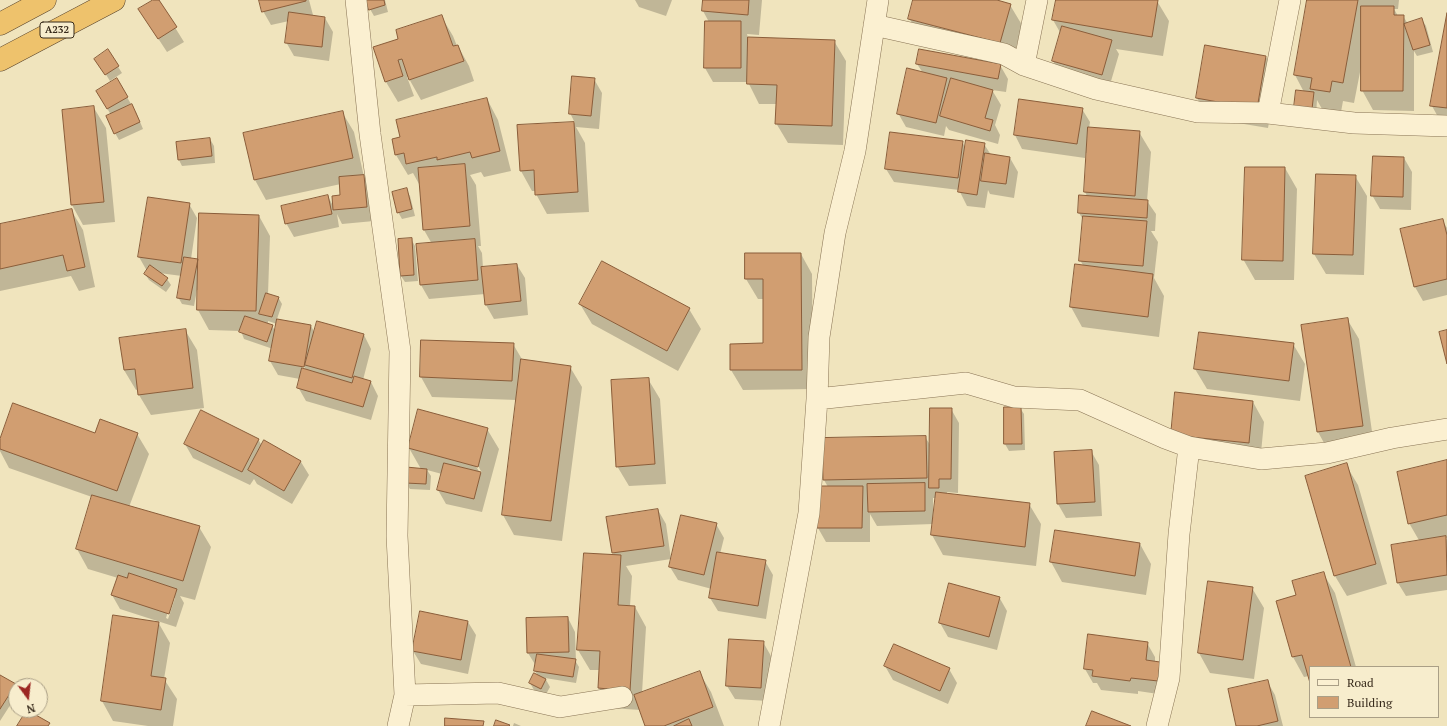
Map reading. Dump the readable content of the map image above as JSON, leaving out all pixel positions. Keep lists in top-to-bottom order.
{
  "streets": {
    "highway": ["A232"]
  },
  "legend": ["Road", "Building"],
  "north": "bottom"
}
